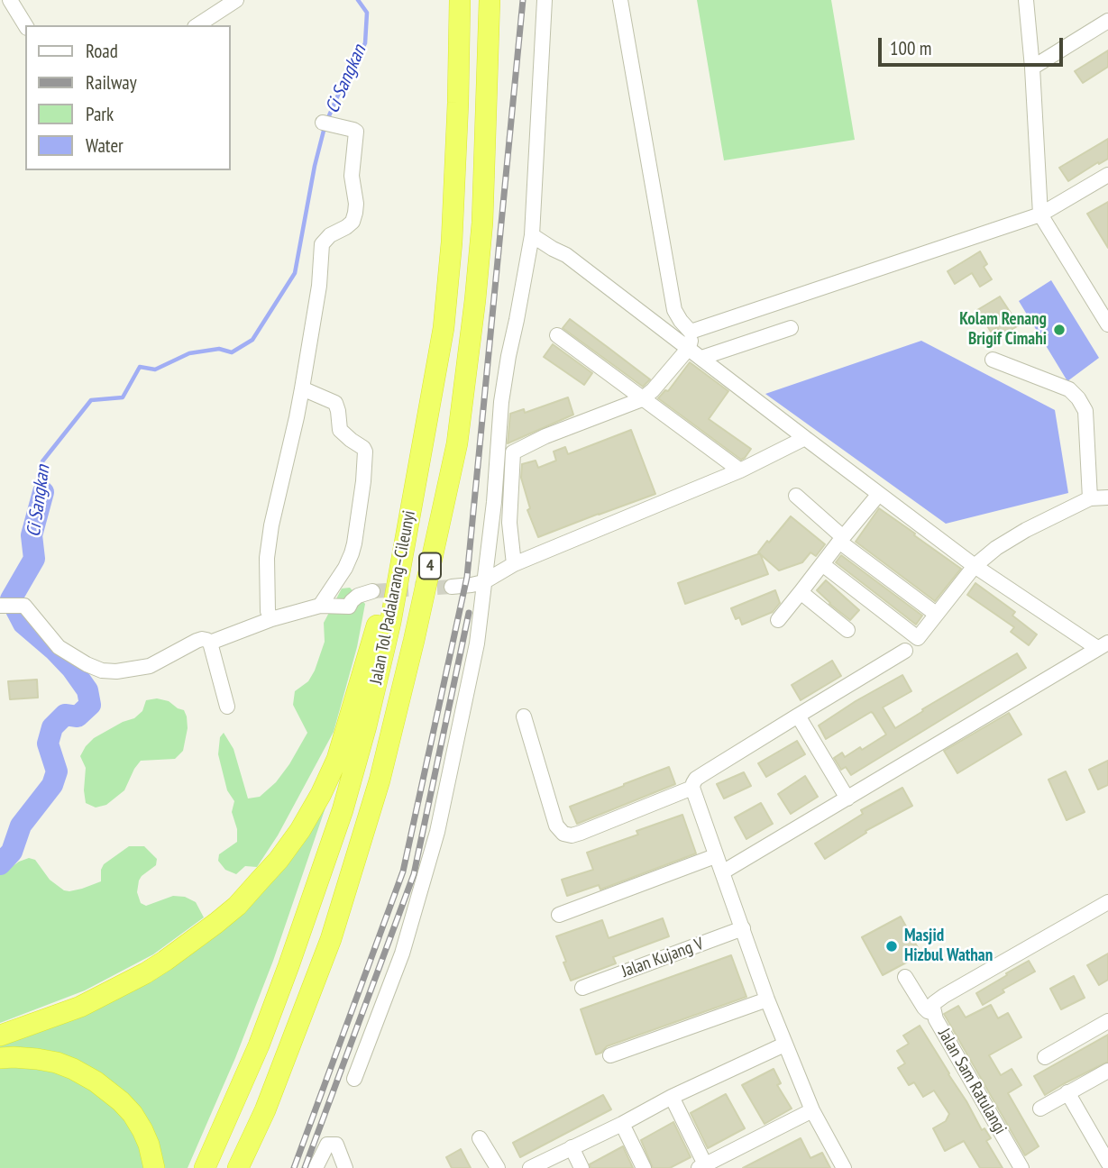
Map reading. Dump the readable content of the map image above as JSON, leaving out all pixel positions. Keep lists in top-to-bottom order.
{
  "streets": {
    "highway": ["4", "Jalan Tol Padalarang–Cileunyi"],
    "street": ["Jalan Kujang V", "Jalan Sam Ratulangi"]
  },
  "water": ["Ci Sangkan"],
  "places": ["Kolam Renang Brigif Cimahi", "Masjid Hizbul Wathan"],
  "legend": [
    "Road",
    "Railway",
    "Park",
    "Water"
  ],
  "scale_bar": "100 m"
}
